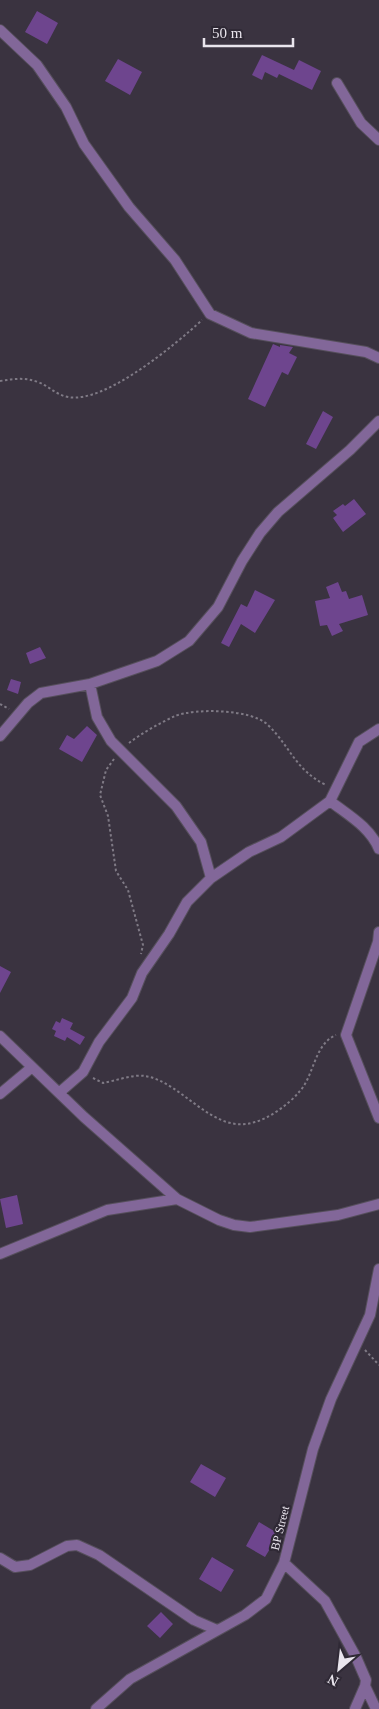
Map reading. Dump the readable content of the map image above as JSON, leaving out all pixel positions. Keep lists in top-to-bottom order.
{
  "streets": {
    "street": ["BP Street"]
  },
  "scale_bar": "50 m",
  "north": "bottom left"
}
